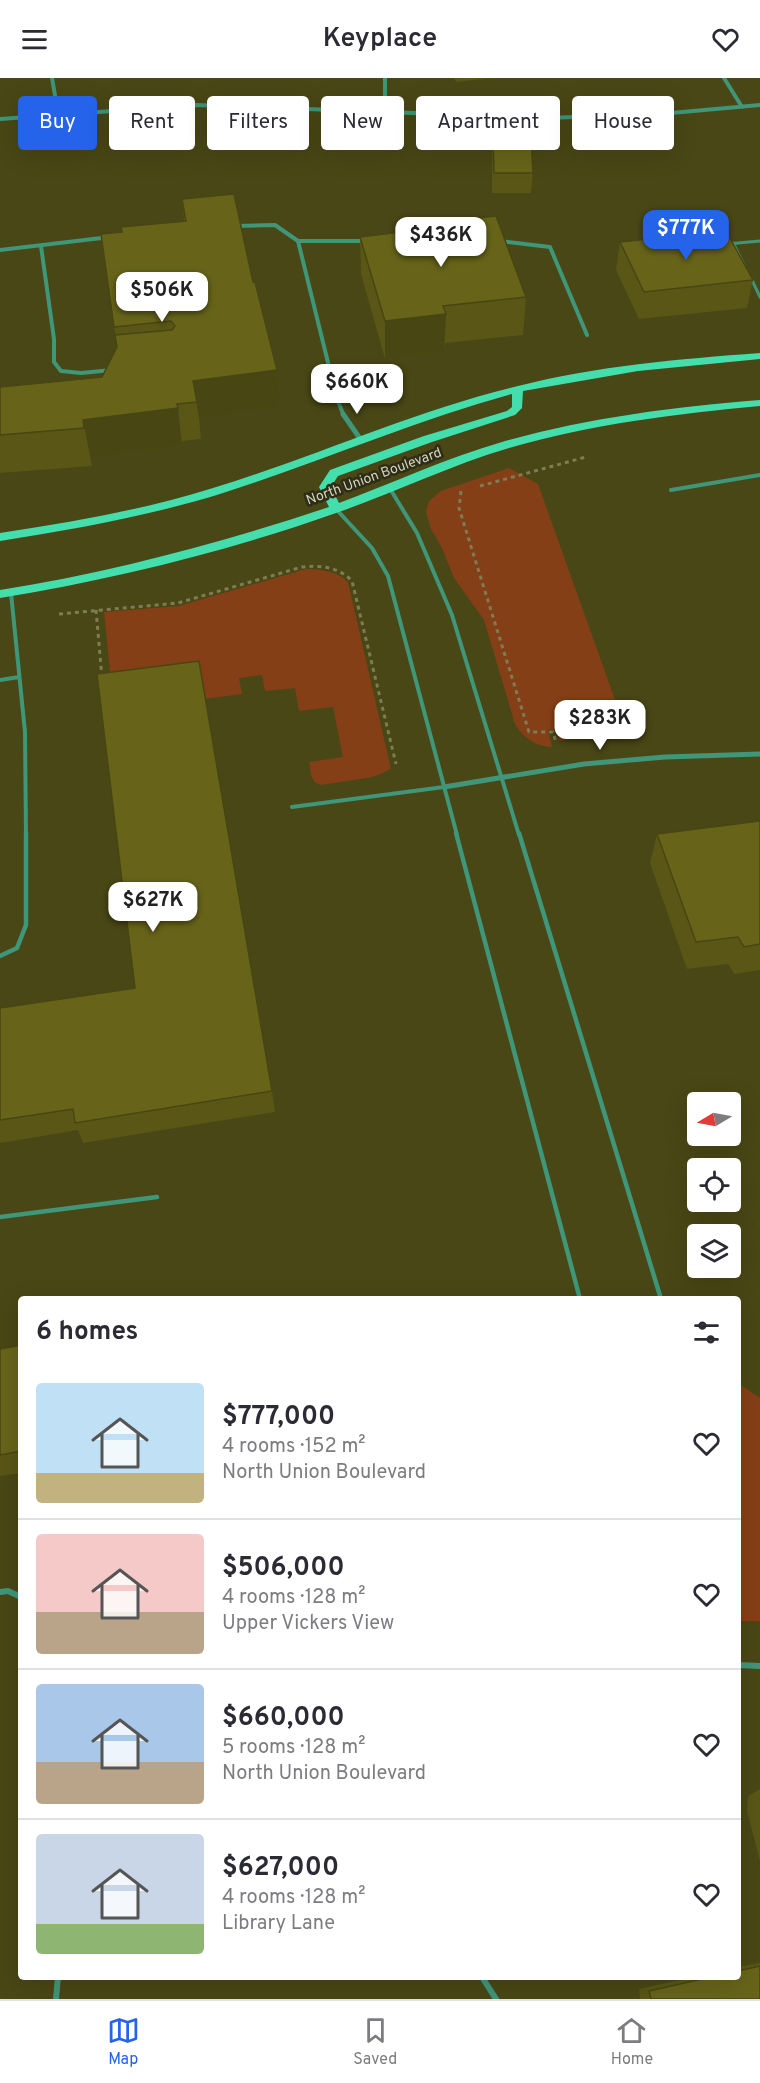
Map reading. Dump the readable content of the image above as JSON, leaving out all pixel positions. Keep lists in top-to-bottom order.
{
  "streets": {
    "main road": ["North Union Boulevard"]
  },
  "north": "left",
  "page": {
    "header": "Keyplace",
    "chip": [
      "Buy",
      "Rent",
      "Filters",
      "New",
      "Apartment",
      "House"
    ],
    "price": [
      "$777K",
      "$436K",
      "$506K",
      "$660K",
      "$283K",
      "$627K"
    ],
    "heading": "6 homes",
    "list": [
      {
        "name": "$777,000",
        "note": "4 rooms · 152 m² · North Union Boulevard"
      },
      {
        "name": "$506,000",
        "note": "4 rooms · 128 m² · Upper Vickers View"
      },
      {
        "name": "$660,000",
        "note": "5 rooms · 128 m² · North Union Boulevard"
      },
      {
        "name": "$627,000",
        "note": "4 rooms · 128 m² · Library Lane"
      }
    ],
    "tabs": ["Map", "Saved", "Home"]
  }
}
